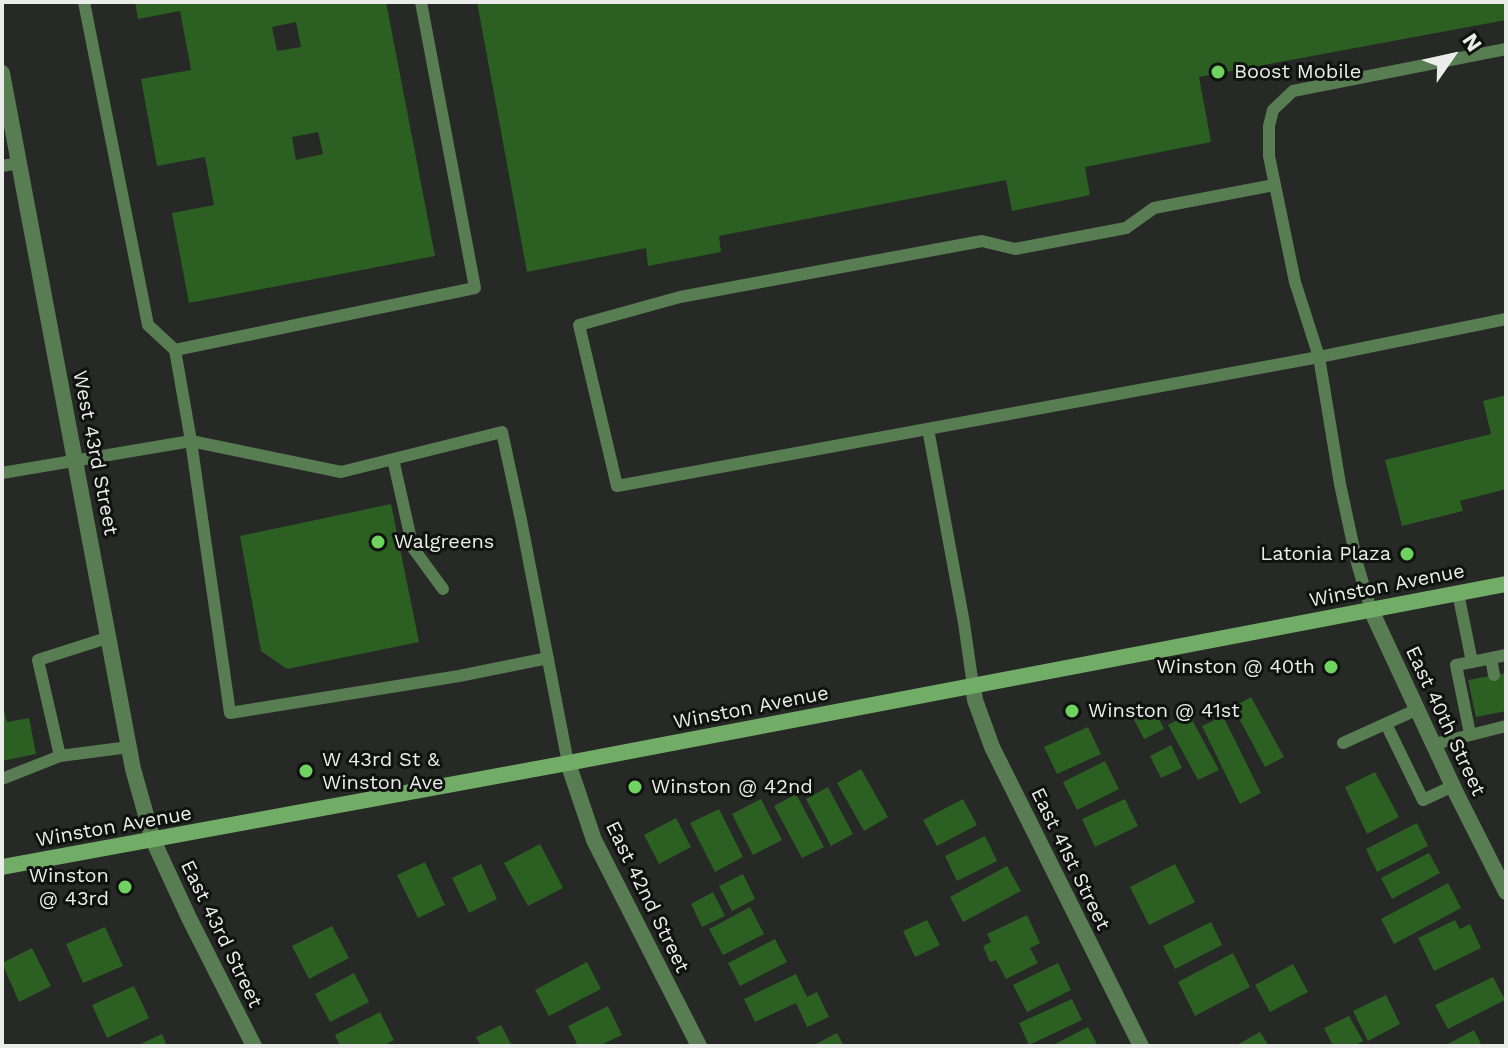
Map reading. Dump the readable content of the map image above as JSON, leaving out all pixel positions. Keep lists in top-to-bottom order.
{
  "streets": {
    "main road": ["Winston Avenue"],
    "street": [
      "West 43rd Street",
      "East 40th Street",
      "East 41st Street",
      "East 42nd Street",
      "East 43rd Street"
    ]
  },
  "crossings": [
    ["West 43rd Street", "Winston Avenue"],
    ["West 43rd Street", "East 43rd Street"],
    ["Winston Avenue", "East 40th Street"],
    ["Winston Avenue", "East 41st Street"],
    ["Winston Avenue", "East 42nd Street"],
    ["Winston Avenue", "East 43rd Street"]
  ],
  "places": [
    "Boost Mobile",
    "Walgreens",
    "Latonia Plaza",
    "Winston @ 40th",
    "Winston @ 41st",
    "W 43rd St & Winston Ave",
    "Winston @ 42nd",
    "Winston @ 43rd"
  ],
  "north": "top right"
}
